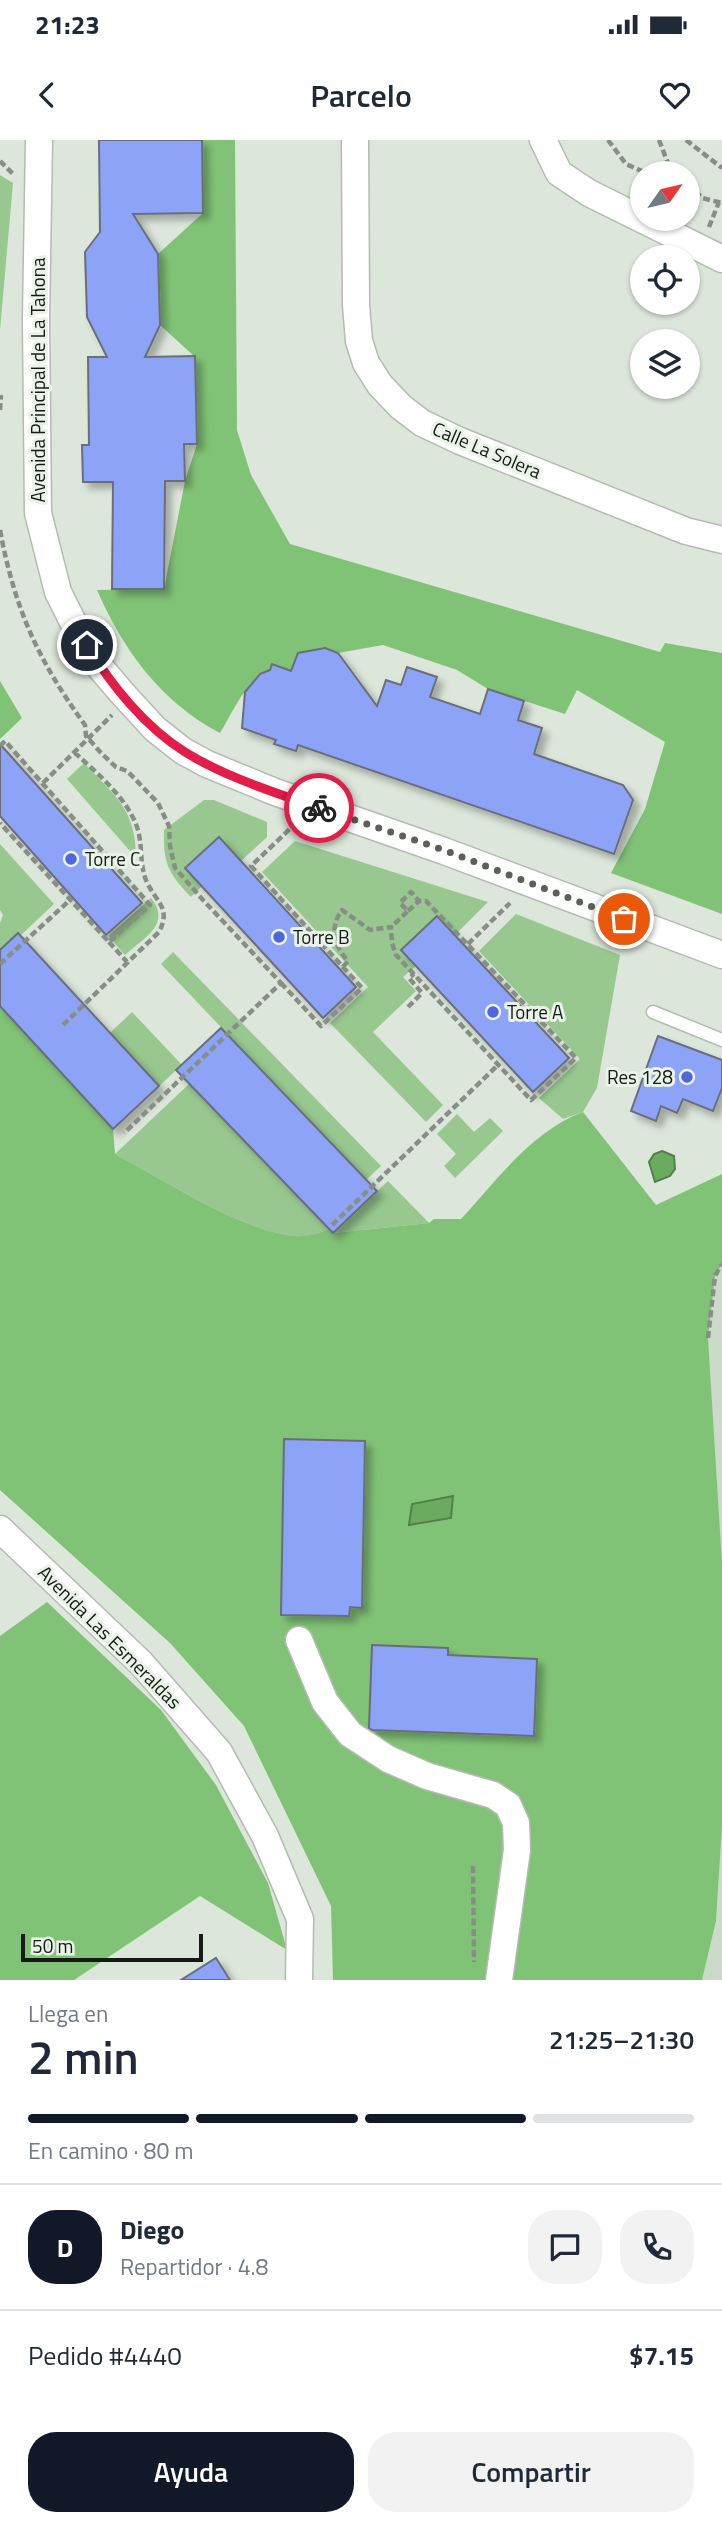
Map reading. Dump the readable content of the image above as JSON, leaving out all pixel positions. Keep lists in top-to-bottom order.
{
  "streets": {
    "street": ["Avenida Principal de La Tahona", "Calle La Solera", "Avenida Las Esmeraldas"]
  },
  "places": [
    "Torre C",
    "Torre B",
    "Torre A",
    "Res 128"
  ],
  "scale_bar": "50 m",
  "north": "top right",
  "page": {
    "status": "21:23",
    "header": "Parcelo",
    "scale": "50 m",
    "heading": ["2 min", "Llega en", "21:25–21:30"],
    "panel": [
      "Diego",
      "Repartidor · 4.8",
      "Pedido #4440",
      "$7.15"
    ],
    "bar": "En camino · 80 m",
    "round": "D",
    "buttons": ["Ayuda", "Compartir"]
  }
}
